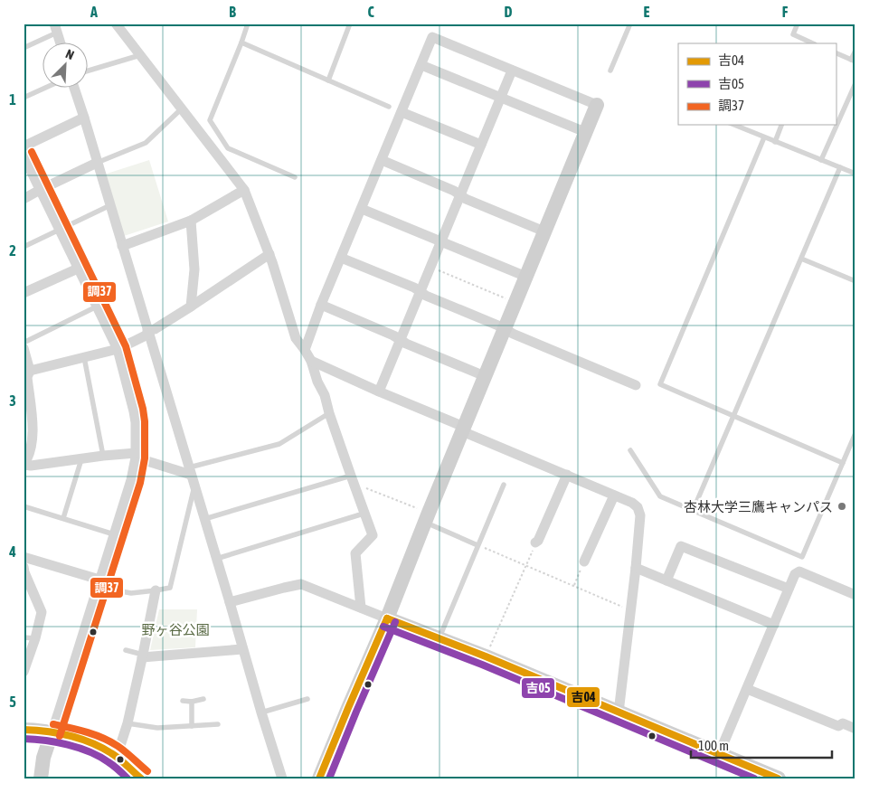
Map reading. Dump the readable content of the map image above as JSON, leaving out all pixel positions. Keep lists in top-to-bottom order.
{
  "parks": ["野ヶ谷公園"],
  "places": ["杏林大学三鷹キャンパス"],
  "lines": ["transit line 調37", "transit line 吉04", "transit line 吉05"],
  "legend": ["吉04", "吉05", "調37"],
  "scale_bar": "100 m",
  "north": "top right",
  "grid": {
    "columns": [
      "A",
      "B",
      "C",
      "D",
      "E",
      "F"
    ],
    "rows": [
      "1",
      "2",
      "3",
      "4",
      "5"
    ]
  }
}
